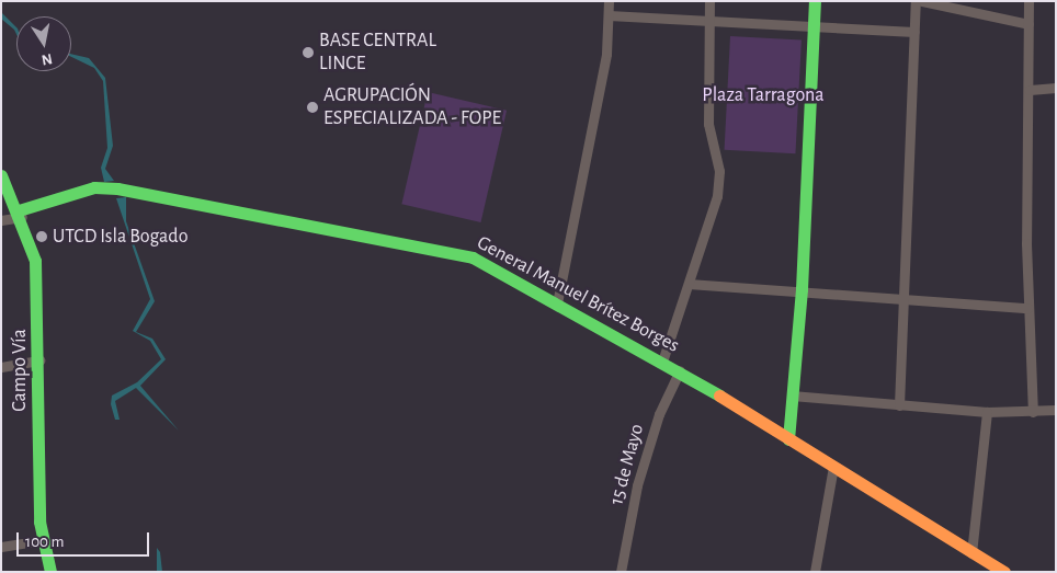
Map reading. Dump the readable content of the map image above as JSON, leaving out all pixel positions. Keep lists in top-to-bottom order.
{
  "streets": {
    "street": ["General Manuel Brítez Borges", "Campo Vía", "15 de Mayo"]
  },
  "crossings": [
    ["General Manuel Brítez Borges", "Campo Vía"],
    ["General Manuel Brítez Borges", "15 de Mayo"]
  ],
  "parks": ["Plaza Tarragona"],
  "places": ["BASE CENTRAL LINCE", "AGRUPACIÓN ESPECIALIZADA - FOPE", "UTCD Isla Bogado"],
  "scale_bar": "100 m",
  "north": "bottom"
}
